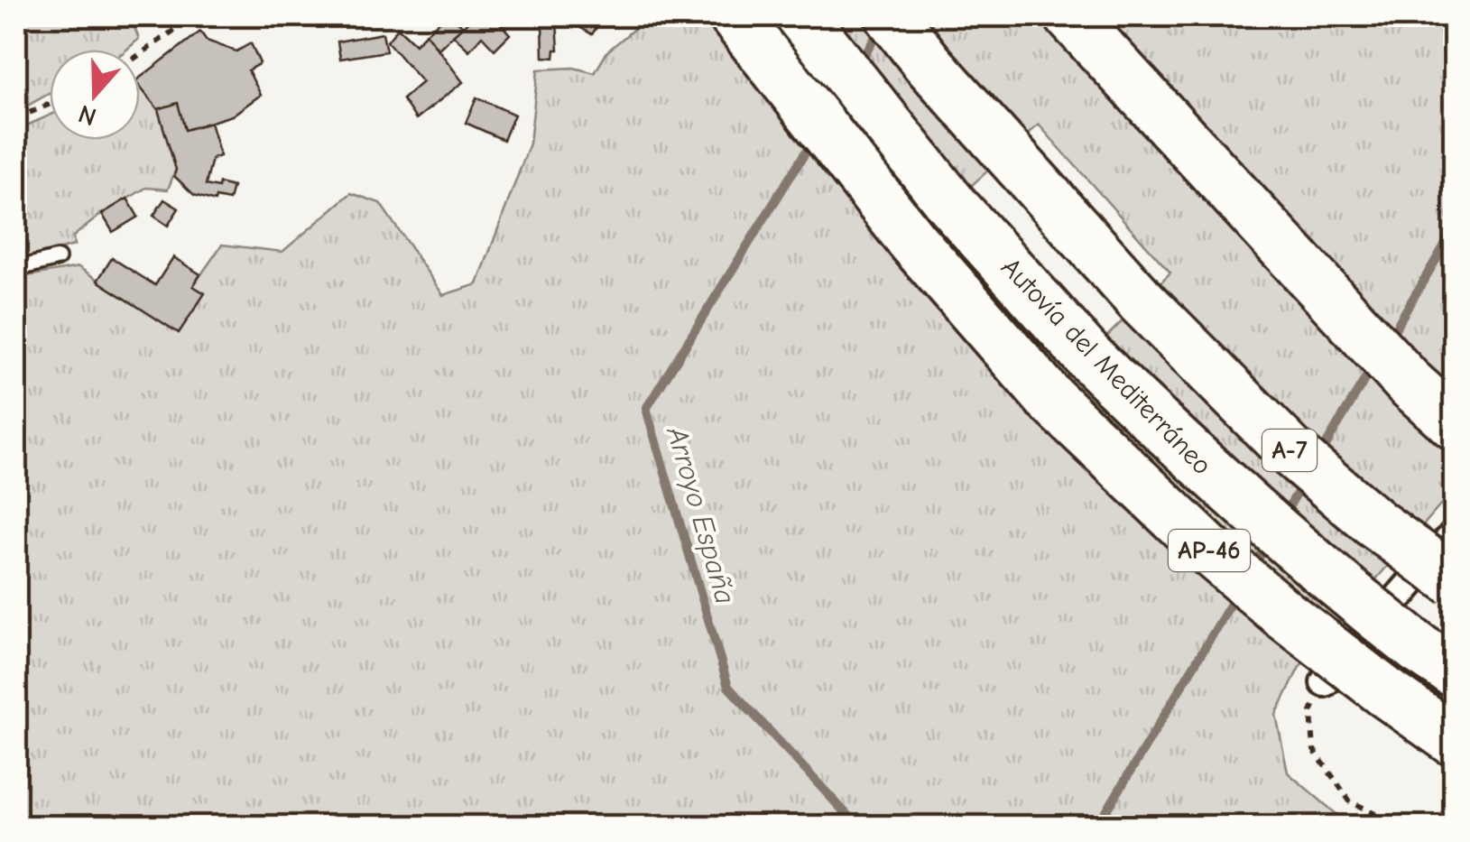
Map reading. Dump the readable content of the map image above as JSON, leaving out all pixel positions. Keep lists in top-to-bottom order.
{
  "streets": {
    "highway": ["Autovía del Mediterráneo", "A-7", "AP-46"]
  },
  "water": ["Arroyo España"],
  "north": "bottom"
}
